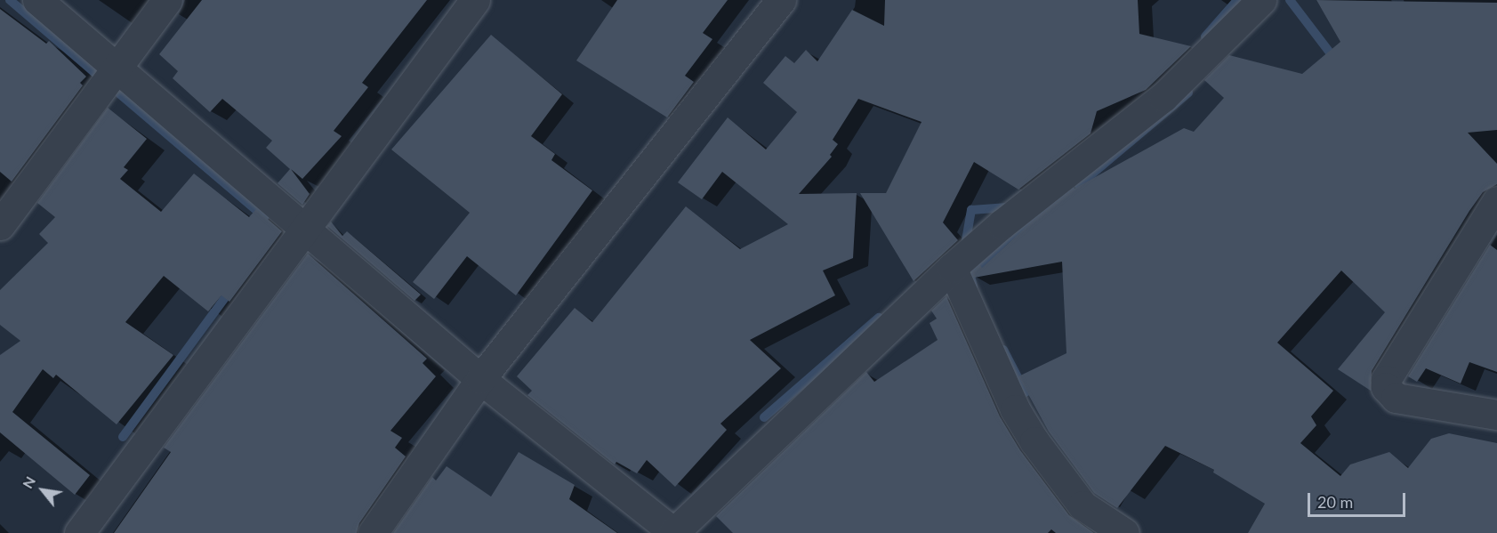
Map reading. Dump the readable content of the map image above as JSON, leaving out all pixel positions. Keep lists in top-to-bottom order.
{
  "scale_bar": "20 m",
  "north": "top left"
}
